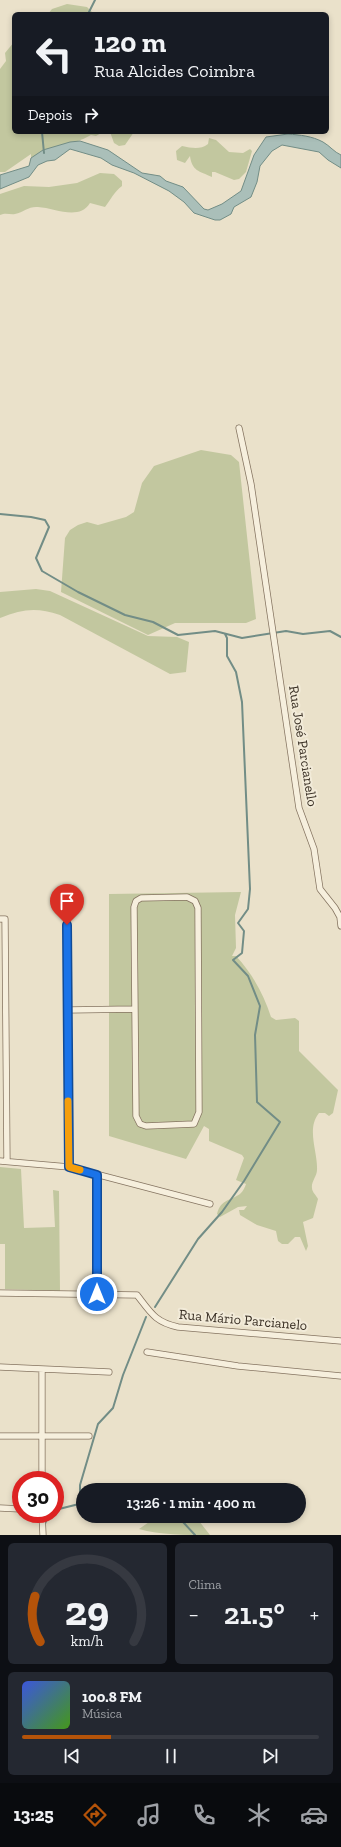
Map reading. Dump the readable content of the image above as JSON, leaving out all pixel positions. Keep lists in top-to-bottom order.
{
  "streets": {
    "street": ["Rua José Parcianello", "Rua Mário Parcianelo"]
  },
  "page": {
    "turn": ["120 m", "Rua Alcides Coimbra"],
    "then": "Depois",
    "limit": "30",
    "trip": "13:26 · 1 min · 400 m",
    "tile": "Clima",
    "heat": ["−", "21.5°", "+"],
    "song": ["100.8 FM", "Música"],
    "tabs": "13:25",
    "gauge": ["29", "km/h"]
  }
}
